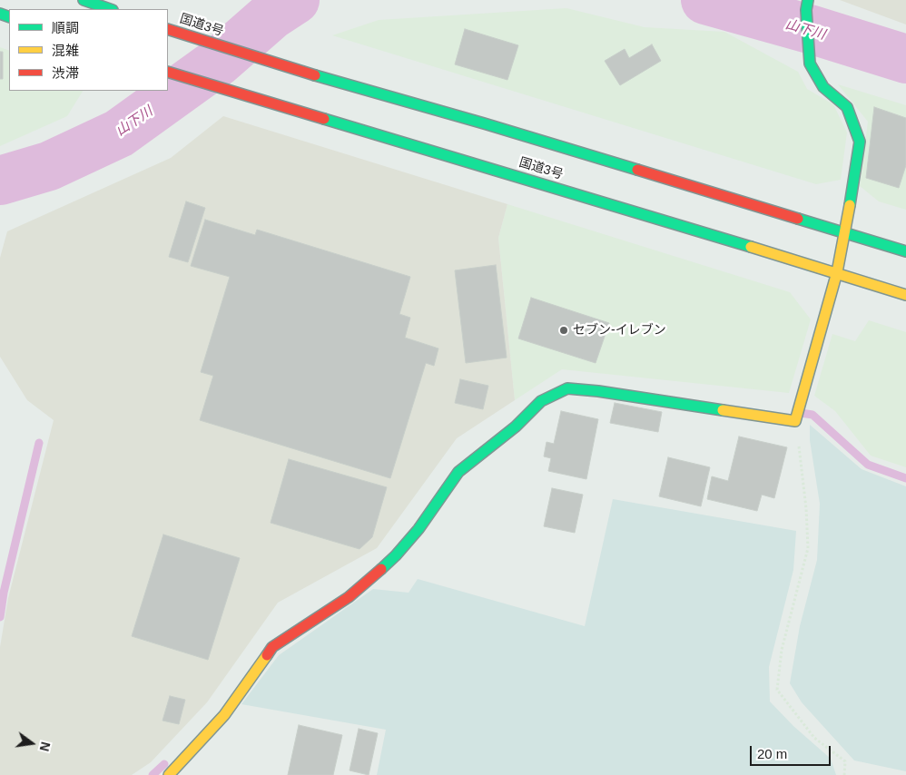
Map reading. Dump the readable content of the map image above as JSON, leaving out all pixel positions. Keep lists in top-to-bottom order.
{
  "streets": {
    "main road": ["国道3号"]
  },
  "water": ["山下川"],
  "places": ["セブン-イレブン"],
  "legend": ["順調", "混雑", "渋滞"],
  "scale_bar": "20 m",
  "north": "right"
}
